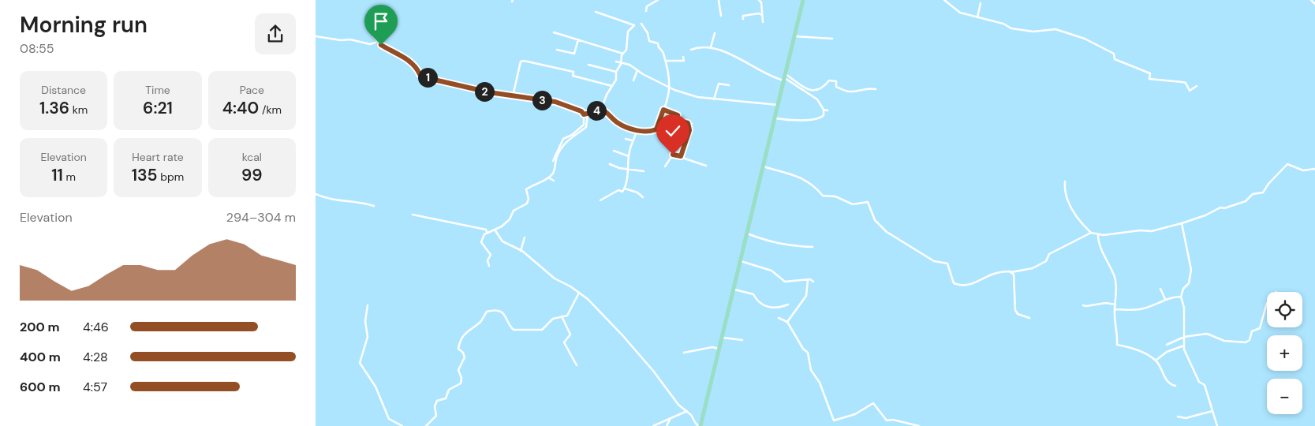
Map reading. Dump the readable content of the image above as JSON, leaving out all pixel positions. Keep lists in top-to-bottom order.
{
  "page": {
    "heading": ["Morning run", "08:55"],
    "stats": [
      ["Distance", "1.36 km"],
      ["Time", "6:21"],
      ["Pace", "4:40 /km"],
      ["Elevation", "11 m"],
      ["Heart rate", "135 bpm"],
      ["kcal", "99"]
    ],
    "pins": [
      "1",
      "2",
      "3",
      "4"
    ],
    "chart": ["Elevation", "294–304 m"],
    "map_buttons": ["+", "−"],
    "list": [
      {
        "name": "200 m",
        "note": "4:46"
      },
      {
        "name": "400 m",
        "note": "4:28"
      },
      {
        "name": "600 m",
        "note": "4:57"
      }
    ]
  }
}
